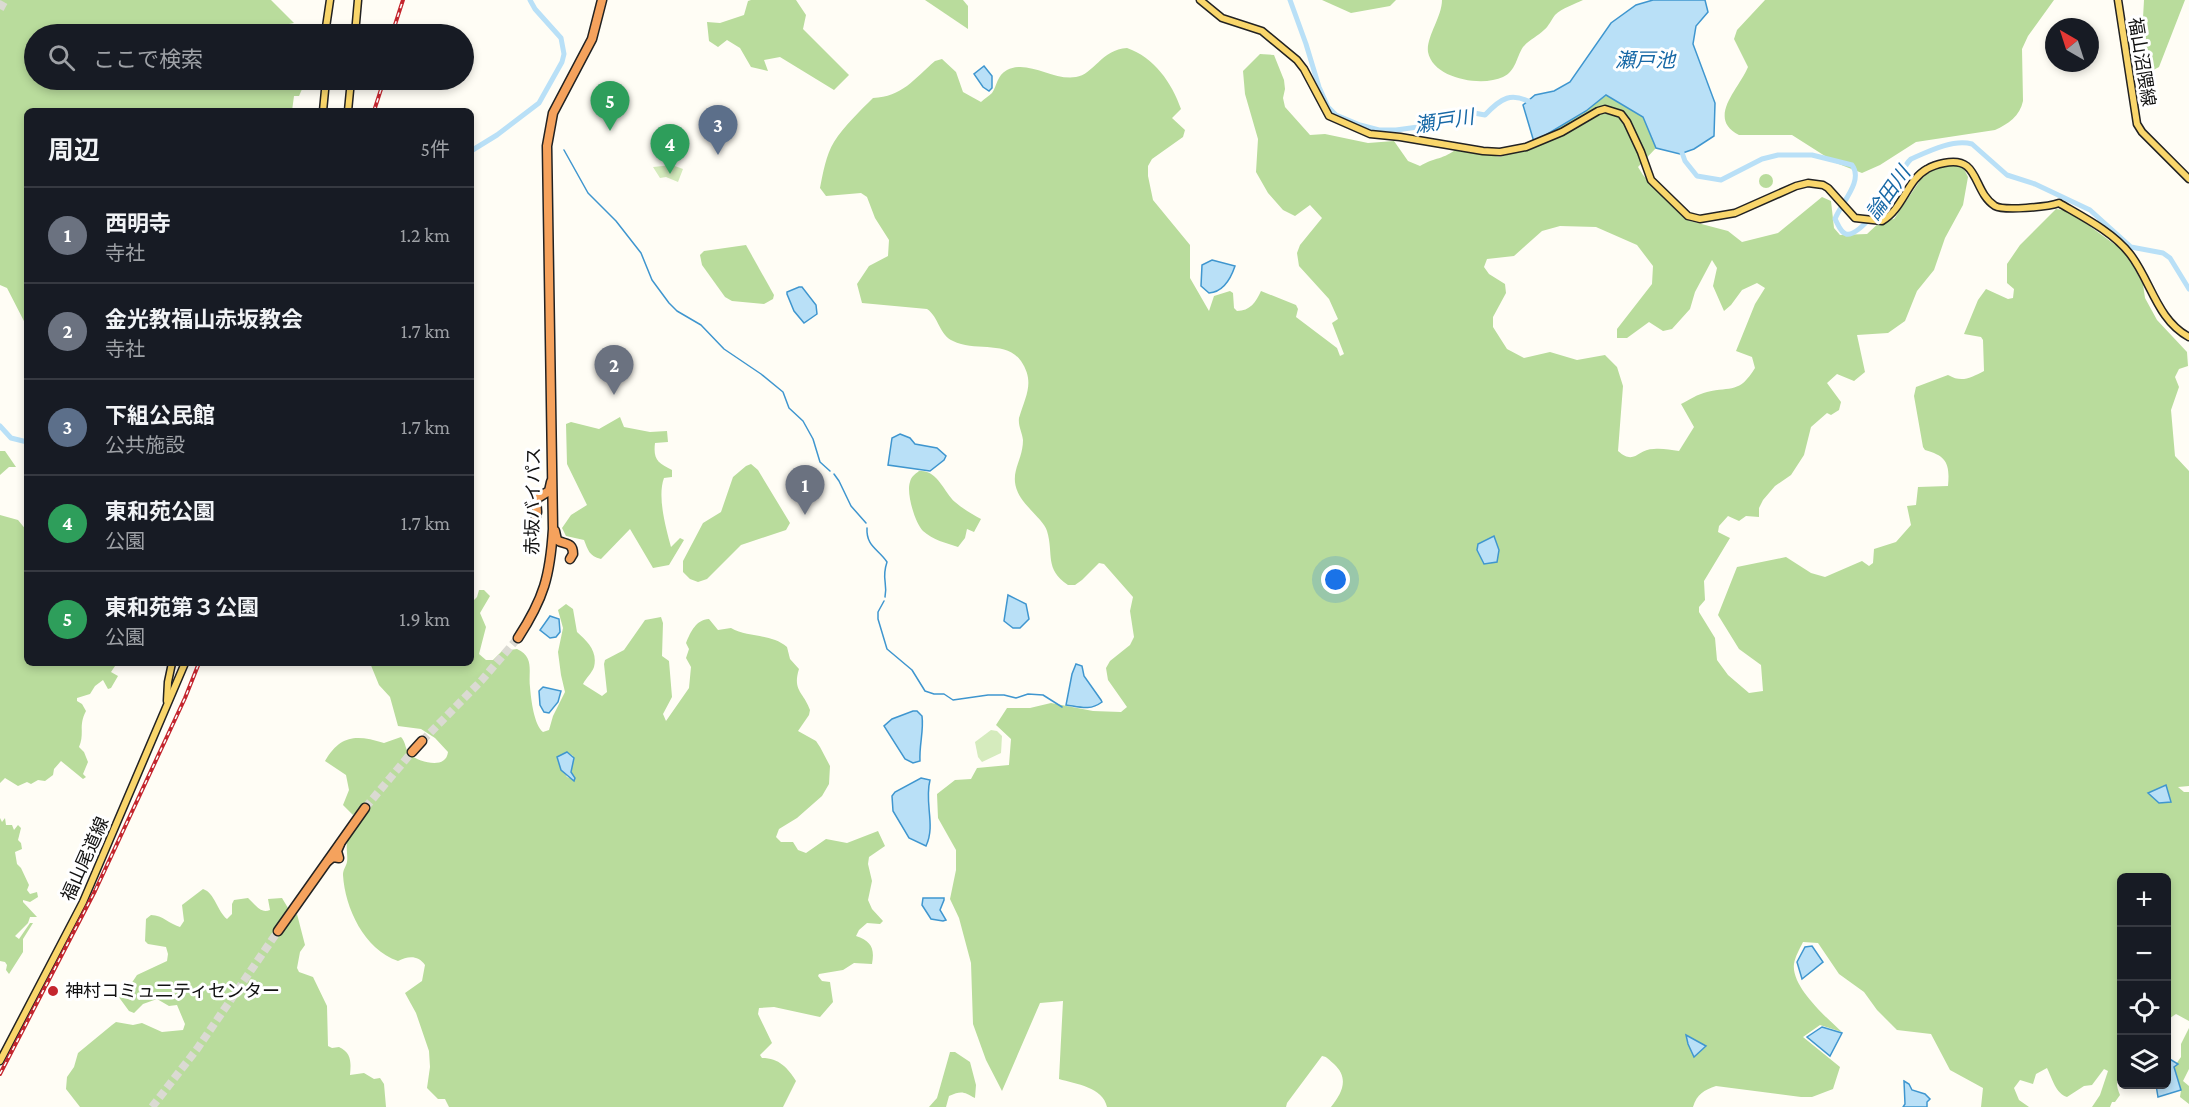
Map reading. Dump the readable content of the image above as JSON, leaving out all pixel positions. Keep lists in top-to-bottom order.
{
  "streets": {
    "highway": ["赤坂バイパス"],
    "main road": ["福山沼隈線", "福山尾道線"]
  },
  "water": ["瀬戸池", "瀬戸川", "論田川"],
  "places": ["神村コミュ二ティセンター"],
  "north": "top left",
  "page": {
    "search": "ここで検索",
    "pins": [
      "5",
      "3",
      "4",
      "2",
      "1"
    ],
    "heading": ["周辺", "5件"],
    "list": [
      {
        "mark": "1",
        "name": "西明寺",
        "note": "寺社",
        "value": "1.2 km"
      },
      {
        "mark": "2",
        "name": "金光教福山赤坂教会",
        "note": "寺社",
        "value": "1.7 km"
      },
      {
        "mark": "3",
        "name": "下組公民館",
        "note": "公共施設",
        "value": "1.7 km"
      },
      {
        "mark": "4",
        "name": "東和苑公園",
        "note": "公園",
        "value": "1.7 km"
      },
      {
        "mark": "5",
        "name": "東和苑第３公園",
        "note": "公園",
        "value": "1.9 km"
      }
    ],
    "map_buttons": ["+", "−"]
  }
}
